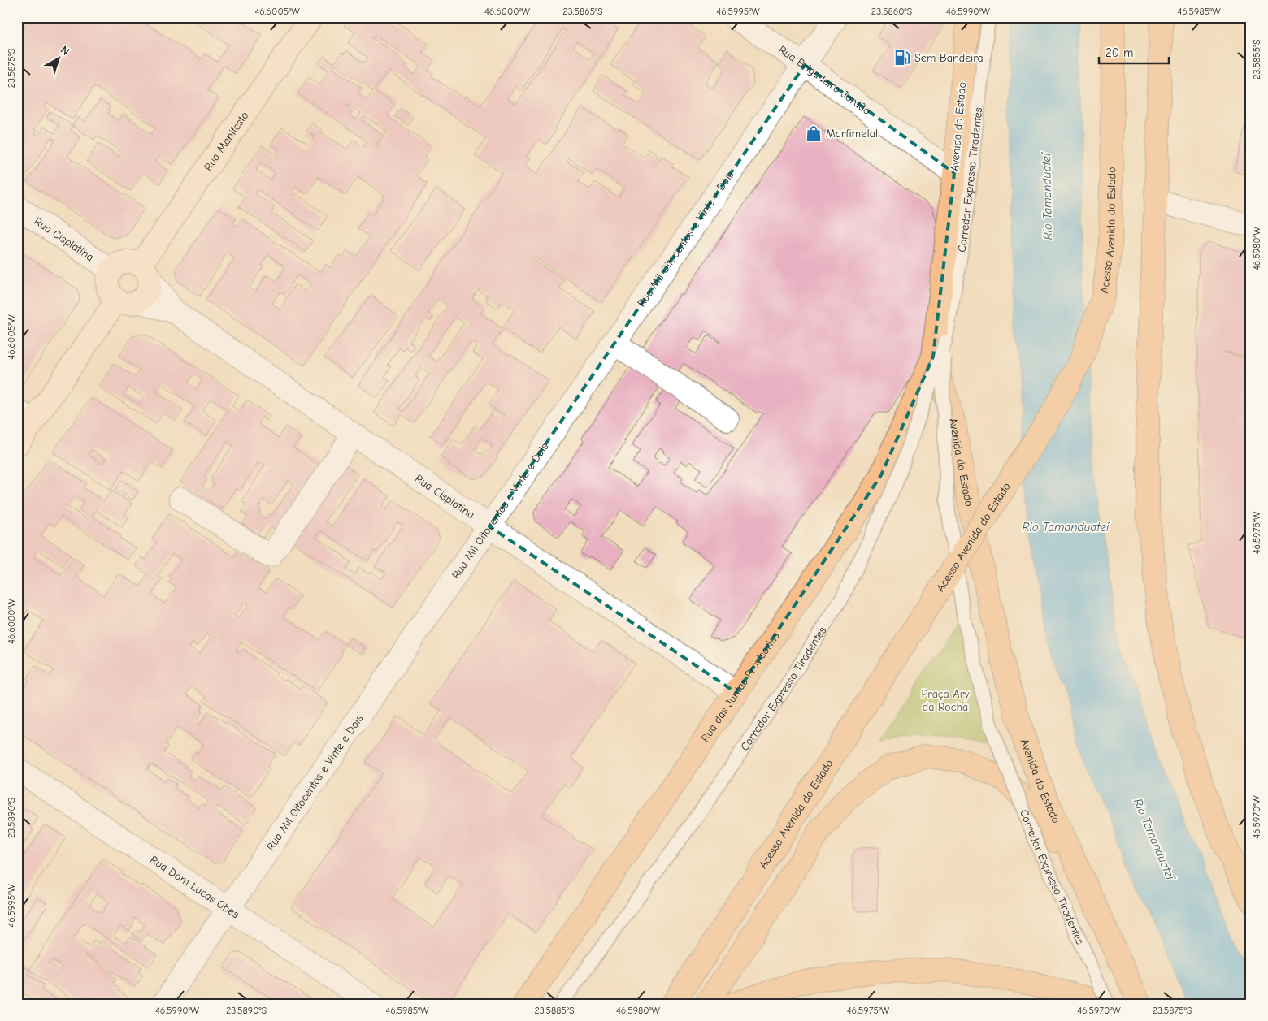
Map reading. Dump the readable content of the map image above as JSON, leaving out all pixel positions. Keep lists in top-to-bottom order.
{
  "streets": {
    "highway": ["Avenida do Estado", "Acesso Avenida do Estado", "Rua das Juntas Provisórias"],
    "main road": ["Rua Manifesto"],
    "street": [
      "Rua Brigadeiro Jordão",
      "Rua Cisplatina",
      "Rua Mil Oitocentos e Vinte e Dois",
      "Rua Dom Lucas Obes"
    ],
    "lane": ["Corredor Expresso Tiradentes"]
  },
  "crossings": [
    ["Rua Brigadeiro Jordão", "Avenida do Estado"],
    ["Rua Brigadeiro Jordão", "Rua Mil Oitocentos e Vinte e Dois"],
    ["Avenida do Estado", "Corredor Expresso Tiradentes"],
    ["Avenida do Estado", "Rua das Juntas Provisórias"],
    ["Rua Manifesto", "Rua Cisplatina"],
    ["Corredor Expresso Tiradentes", "Rua das Juntas Provisórias"],
    ["Rua Cisplatina", "Rua Mil Oitocentos e Vinte e Dois"],
    ["Rua Cisplatina", "Rua das Juntas Provisórias"],
    ["Rua Mil Oitocentos e Vinte e Dois", "Rua Dom Lucas Obes"]
  ],
  "water": ["Rio Tamanduateí"],
  "parks": ["Praça Ary da Rocha"],
  "places": {
    "fuel station": ["Sem Bandeira"],
    "shop": ["Marfimetal"]
  },
  "scale_bar": "20 m",
  "north": "top right",
  "coordinates": [
    "46.6005°W",
    "46.6000°W",
    "23.5865°S",
    "46.5995°W",
    "23.5860°S",
    "46.5990°W",
    "46.5985°W",
    "23.5855°S",
    "23.5875°S",
    "46.5980°W",
    "46.5975°W",
    "46.5970°W",
    "23.5890°S",
    "23.5885°S"
  ]
}
